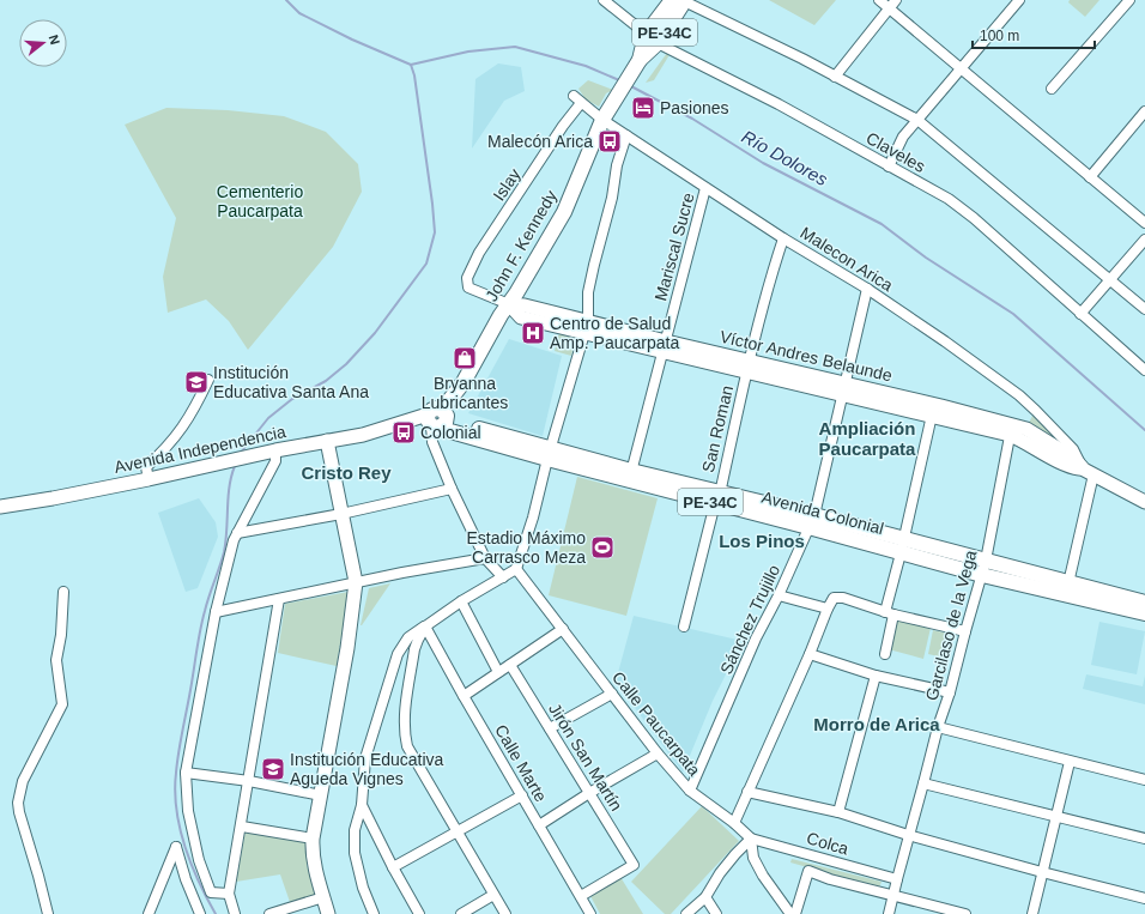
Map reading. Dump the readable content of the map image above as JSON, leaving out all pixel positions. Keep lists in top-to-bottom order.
{
  "streets": {
    "main road": ["PE-34C", "John F. Kennedy", "Avenida Colonial"],
    "street": [
      "Claveles",
      "Islay",
      "Mariscal Sucre",
      "Malecon Arica",
      "Víctor Andres Belaunde",
      "San Roman",
      "Avenida Independencia",
      "Sánchez Trujillo",
      "Garcilaso de la Vega",
      "Calle Paucarpata",
      "Jirón San Martín",
      "Calle Marte",
      "Colca"
    ]
  },
  "crossings": [
    ["PE-34C", "Claveles"],
    ["PE-34C", "John F. Kennedy"],
    ["Claveles", "John F. Kennedy"],
    ["Islay", "Malecon Arica"],
    ["Islay", "Víctor Andres Belaunde"],
    ["John F. Kennedy", "Malecon Arica"],
    ["John F. Kennedy", "Víctor Andres Belaunde"],
    ["John F. Kennedy", "Avenida Independencia"],
    ["John F. Kennedy", "Avenida Colonial"],
    ["Mariscal Sucre", "Malecon Arica"],
    ["Mariscal Sucre", "Víctor Andres Belaunde"],
    ["Mariscal Sucre", "Avenida Colonial"],
    ["Malecon Arica", "Víctor Andres Belaunde"],
    ["Malecon Arica", "San Roman"],
    ["Malecon Arica", "Sánchez Trujillo"],
    ["Víctor Andres Belaunde", "San Roman"],
    ["Víctor Andres Belaunde", "Sánchez Trujillo"],
    ["Víctor Andres Belaunde", "Garcilaso de la Vega"],
    ["San Roman", "Avenida Colonial"],
    ["Avenida Independencia", "Avenida Colonial"],
    ["Avenida Colonial", "Sánchez Trujillo"],
    ["Avenida Colonial", "Garcilaso de la Vega"],
    ["Sánchez Trujillo", "Calle Paucarpata"],
    ["Garcilaso de la Vega", "Colca"],
    ["Calle Paucarpata", "Colca"],
    ["Jirón San Martín", "Calle Marte"]
  ],
  "districts": [
    "Ampliación Paucarpata",
    "Cristo Rey",
    "Los Pinos",
    "Morro de Arica"
  ],
  "water": ["Río Dolores"],
  "parks": ["Cementerio Paucarpata"],
  "places": {
    "hotel": ["Pasiones"],
    "bus stop": ["Malecón Arica", "Colonial"],
    "hospital": ["Centro de Salud Amp. Paucarpata"],
    "shop": ["Bryanna Lubricantes"],
    "school or university": ["Institución Educativa Santa Ana", "Institución Educativa Agueda Vignes"],
    "sports": ["Estadio Máximo Carrasco Meza"]
  },
  "scale_bar": "100 m",
  "north": "right"
}
